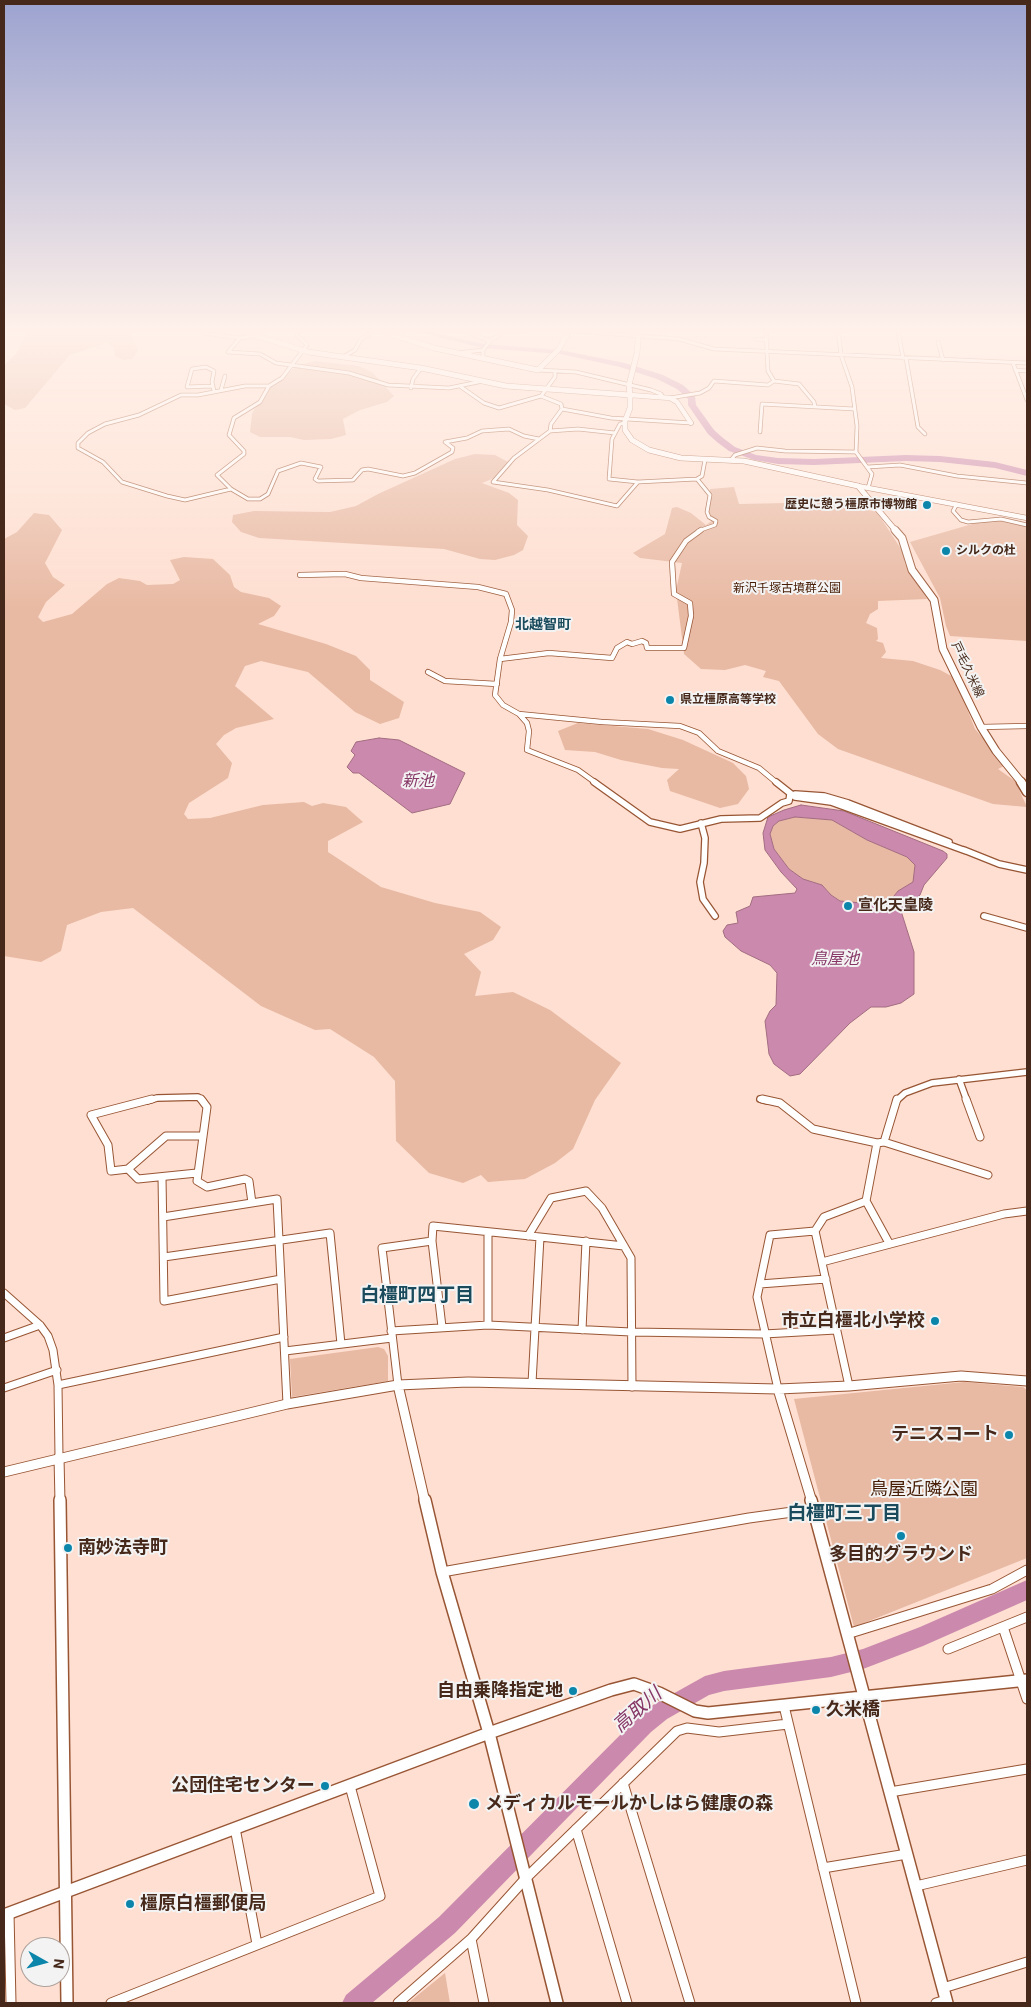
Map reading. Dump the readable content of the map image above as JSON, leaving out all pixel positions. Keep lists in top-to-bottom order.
{
  "streets": {
    "main road": ["戸毛久米線"]
  },
  "districts": ["北越智町", "白橿町四丁目", "白橿町三丁目"],
  "water": ["新池", "鳥屋池", "高取川"],
  "parks": ["新沢千塚古墳群公園", "鳥屋近隣公園"],
  "places": [
    "歴史に憩う橿原市博物館",
    "シルクの杜",
    "県立橿原高等学校",
    "宣化天皇陵",
    "市立白橿北小学校",
    "テニスコート",
    "多目的グラウンド",
    "南妙法寺町",
    "自由乗降指定地",
    "久米橋",
    "公団住宅センター",
    "メディカルモールかしはら健康の森",
    "橿原白橿郵便局"
  ],
  "north": "right"
}
